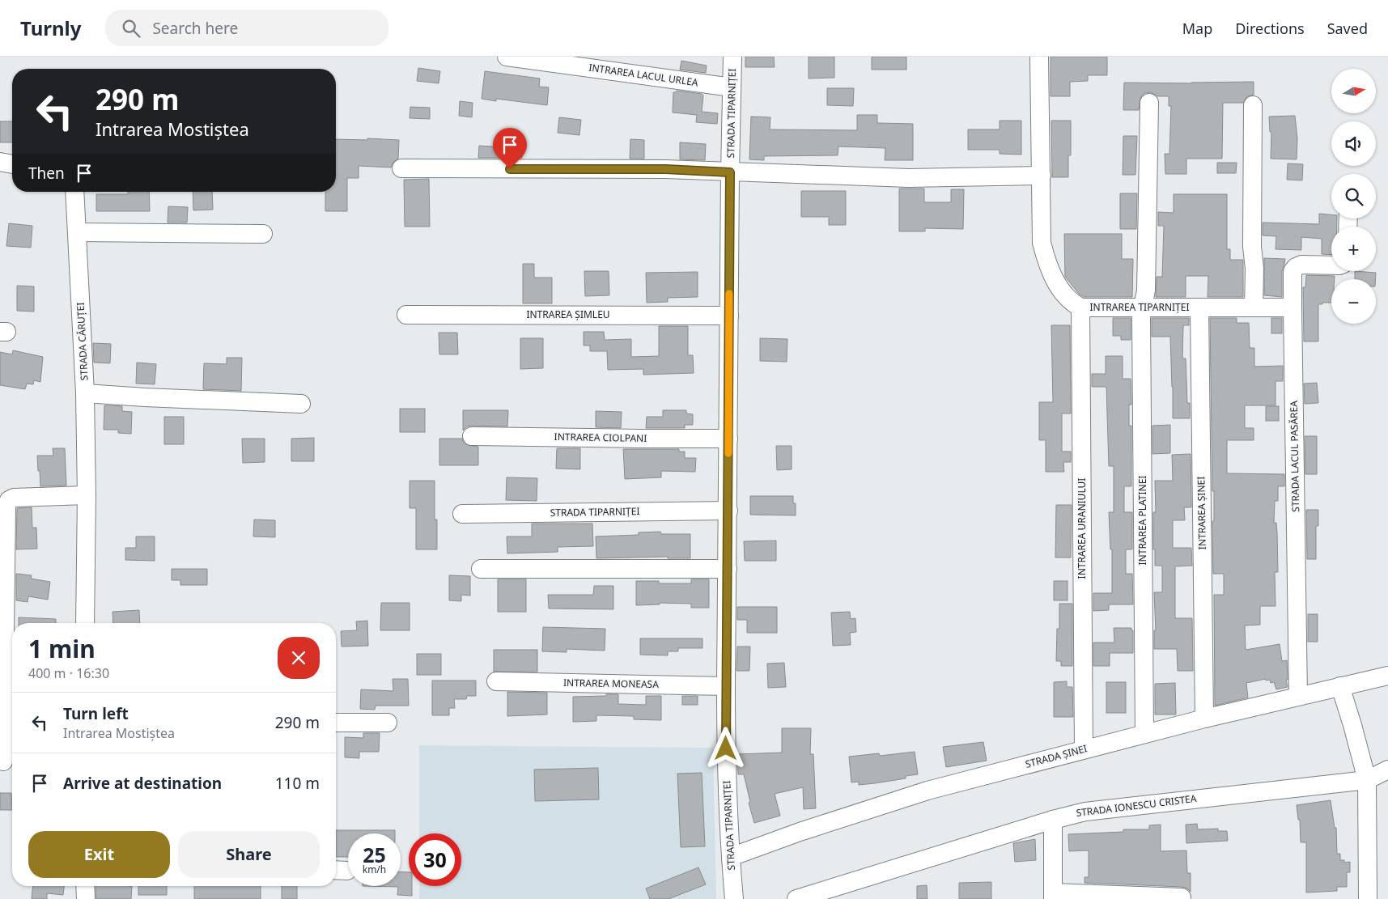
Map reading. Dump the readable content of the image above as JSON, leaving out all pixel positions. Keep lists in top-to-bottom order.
{
  "streets": {
    "street": [
      "INTRAREA LACUL URLEA",
      "STRADA TIPARNIȚEI",
      "INTRAREA TIPARNIȚEI",
      "INTRAREA ȘIMLEU",
      "STRADA CĂRUȚEI",
      "INTRAREA CIOLPANI",
      "STRADA LACUL PASĂREA",
      "INTRAREA ȘINEI",
      "INTRAREA PLATINEI",
      "INTRAREA URANIULUI",
      "INTRAREA MONEASA",
      "STRADA ȘINEI",
      "STRADA IONESCU CRISTEA"
    ]
  },
  "crossings": [
    ["INTRAREA LACUL URLEA", "STRADA TIPARNIȚEI"],
    ["STRADA TIPARNIȚEI", "INTRAREA ȘIMLEU"],
    ["STRADA TIPARNIȚEI", "INTRAREA CIOLPANI"],
    ["STRADA TIPARNIȚEI", "INTRAREA MONEASA"],
    ["STRADA TIPARNIȚEI", "STRADA ȘINEI"],
    ["INTRAREA TIPARNIȚEI", "STRADA LACUL PASĂREA"],
    ["INTRAREA TIPARNIȚEI", "INTRAREA ȘINEI"],
    ["INTRAREA TIPARNIȚEI", "INTRAREA PLATINEI"],
    ["INTRAREA TIPARNIȚEI", "INTRAREA URANIULUI"],
    ["STRADA LACUL PASĂREA", "STRADA ȘINEI"],
    ["INTRAREA ȘINEI", "STRADA ȘINEI"],
    ["INTRAREA PLATINEI", "STRADA ȘINEI"],
    ["INTRAREA URANIULUI", "STRADA ȘINEI"]
  ],
  "north": "right",
  "page": {
    "header": "Turnly",
    "search": "Search here",
    "nav": ["Map", "Directions", "Saved"],
    "map_buttons": ["+", "−"],
    "turn": ["290 m", "Intrarea Mostiștea"],
    "then": "Then",
    "heading": ["1 min", "400 m · 16:30"],
    "list": [
      {
        "name": "Turn left",
        "note": "Intrarea Mostiștea",
        "value": "290 m"
      },
      {
        "name": "Arrive at destination",
        "value": "110 m"
      }
    ],
    "buttons": ["Exit", "Share"],
    "speed": "25 km/h",
    "limit": "30"
  }
}
